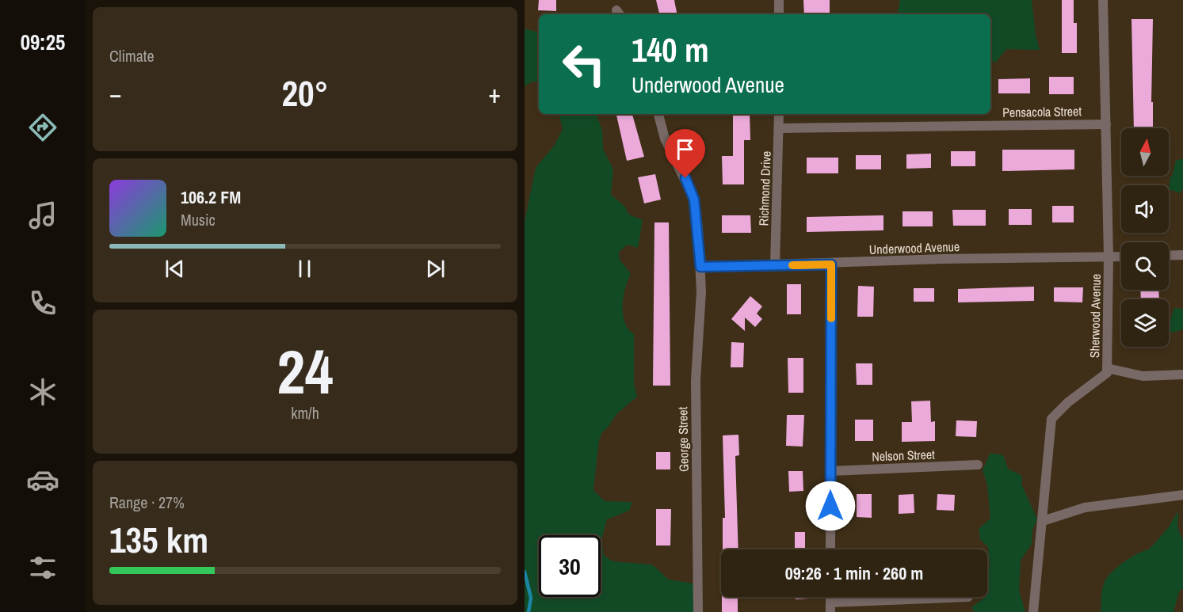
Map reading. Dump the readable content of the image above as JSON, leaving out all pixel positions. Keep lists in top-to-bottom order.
{
  "streets": {
    "street": [
      "Pensacola Street",
      "Richmond Drive",
      "Underwood Avenue",
      "Sherwood Avenue",
      "George Street",
      "Nelson Street"
    ]
  },
  "crossings": [
    ["Pensacola Street", "Richmond Drive"],
    ["Pensacola Street", "Sherwood Avenue"],
    ["Richmond Drive", "Underwood Avenue"],
    ["Underwood Avenue", "Sherwood Avenue"],
    ["Underwood Avenue", "George Street"]
  ],
  "north": "top",
  "page": {
    "tabs": "09:25",
    "tile": [
      "Climate",
      ["24", "km/h"],
      ["Range · 27%", "135 km"]
    ],
    "turn": ["140 m", "Underwood Avenue"],
    "heat": ["−", "20°", "+"],
    "song": ["106.2 FM", "Music"],
    "limit": "30",
    "trip": "09:26 · 1 min · 260 m"
  }
}
